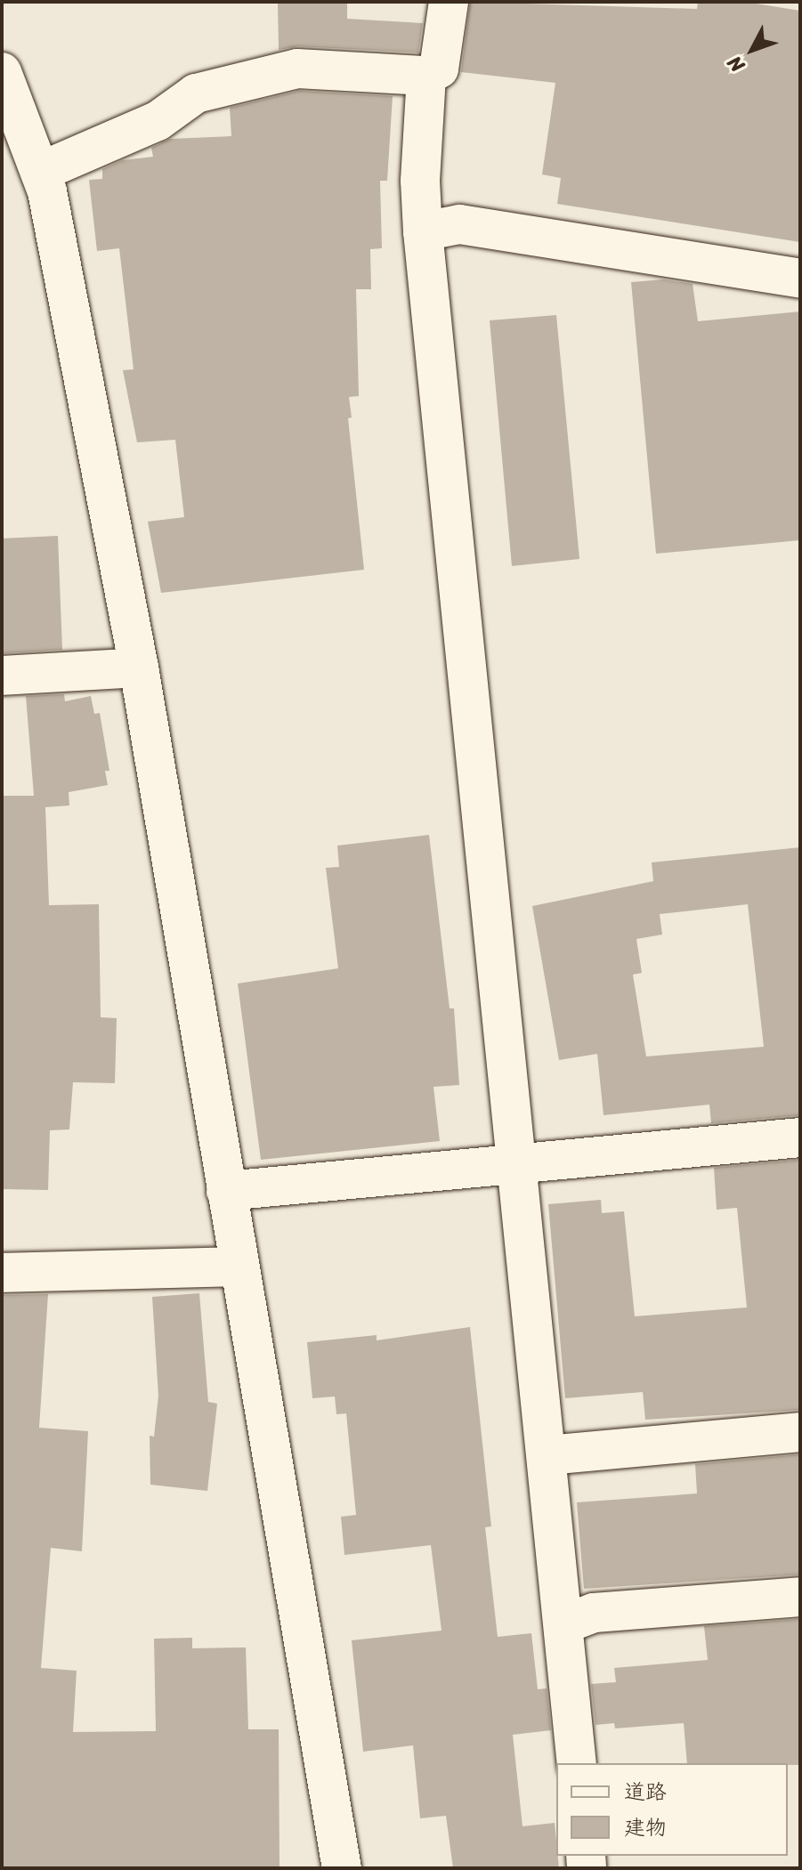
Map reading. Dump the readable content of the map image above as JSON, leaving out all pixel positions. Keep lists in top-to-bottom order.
{
  "legend": ["道路", "建物"],
  "north": "bottom left"
}
